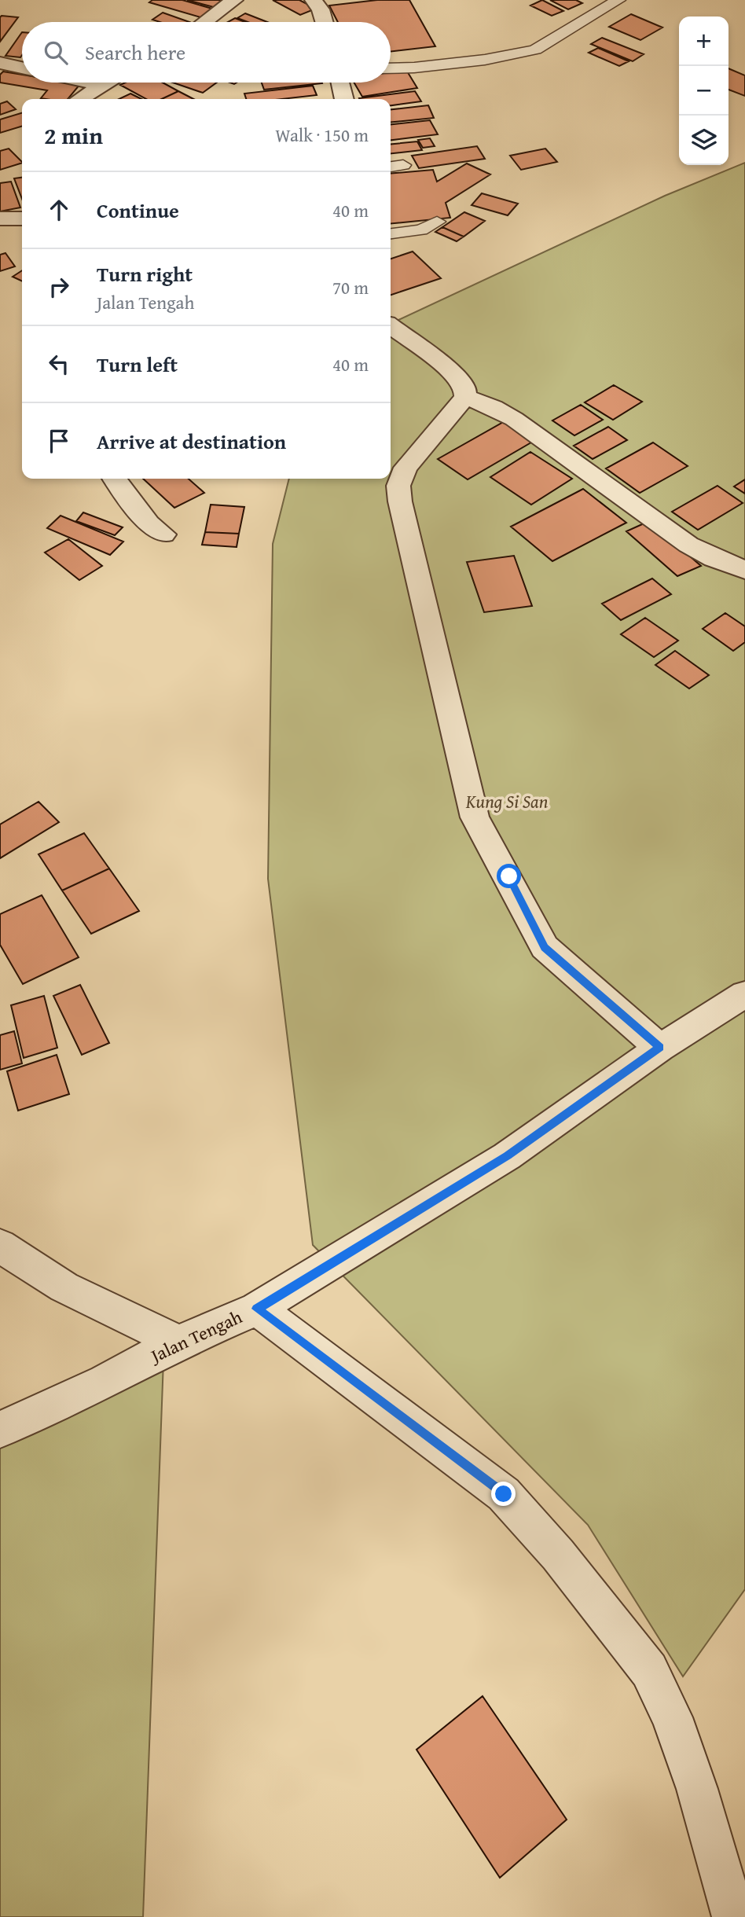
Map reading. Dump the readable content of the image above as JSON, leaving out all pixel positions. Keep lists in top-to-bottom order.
{
  "streets": {
    "street": ["Jalan Tengah"]
  },
  "parks": ["Kung Si San"],
  "page": {
    "map_buttons": ["+", "−"],
    "search": "Search here",
    "heading": ["2 min", "Walk · 150 m"],
    "list": [
      ["Continue", "40 m"],
      ["Turn right", "Jalan Tengah", "70 m"],
      ["Turn left", "40 m"],
      "Arrive at destination"
    ]
  }
}
